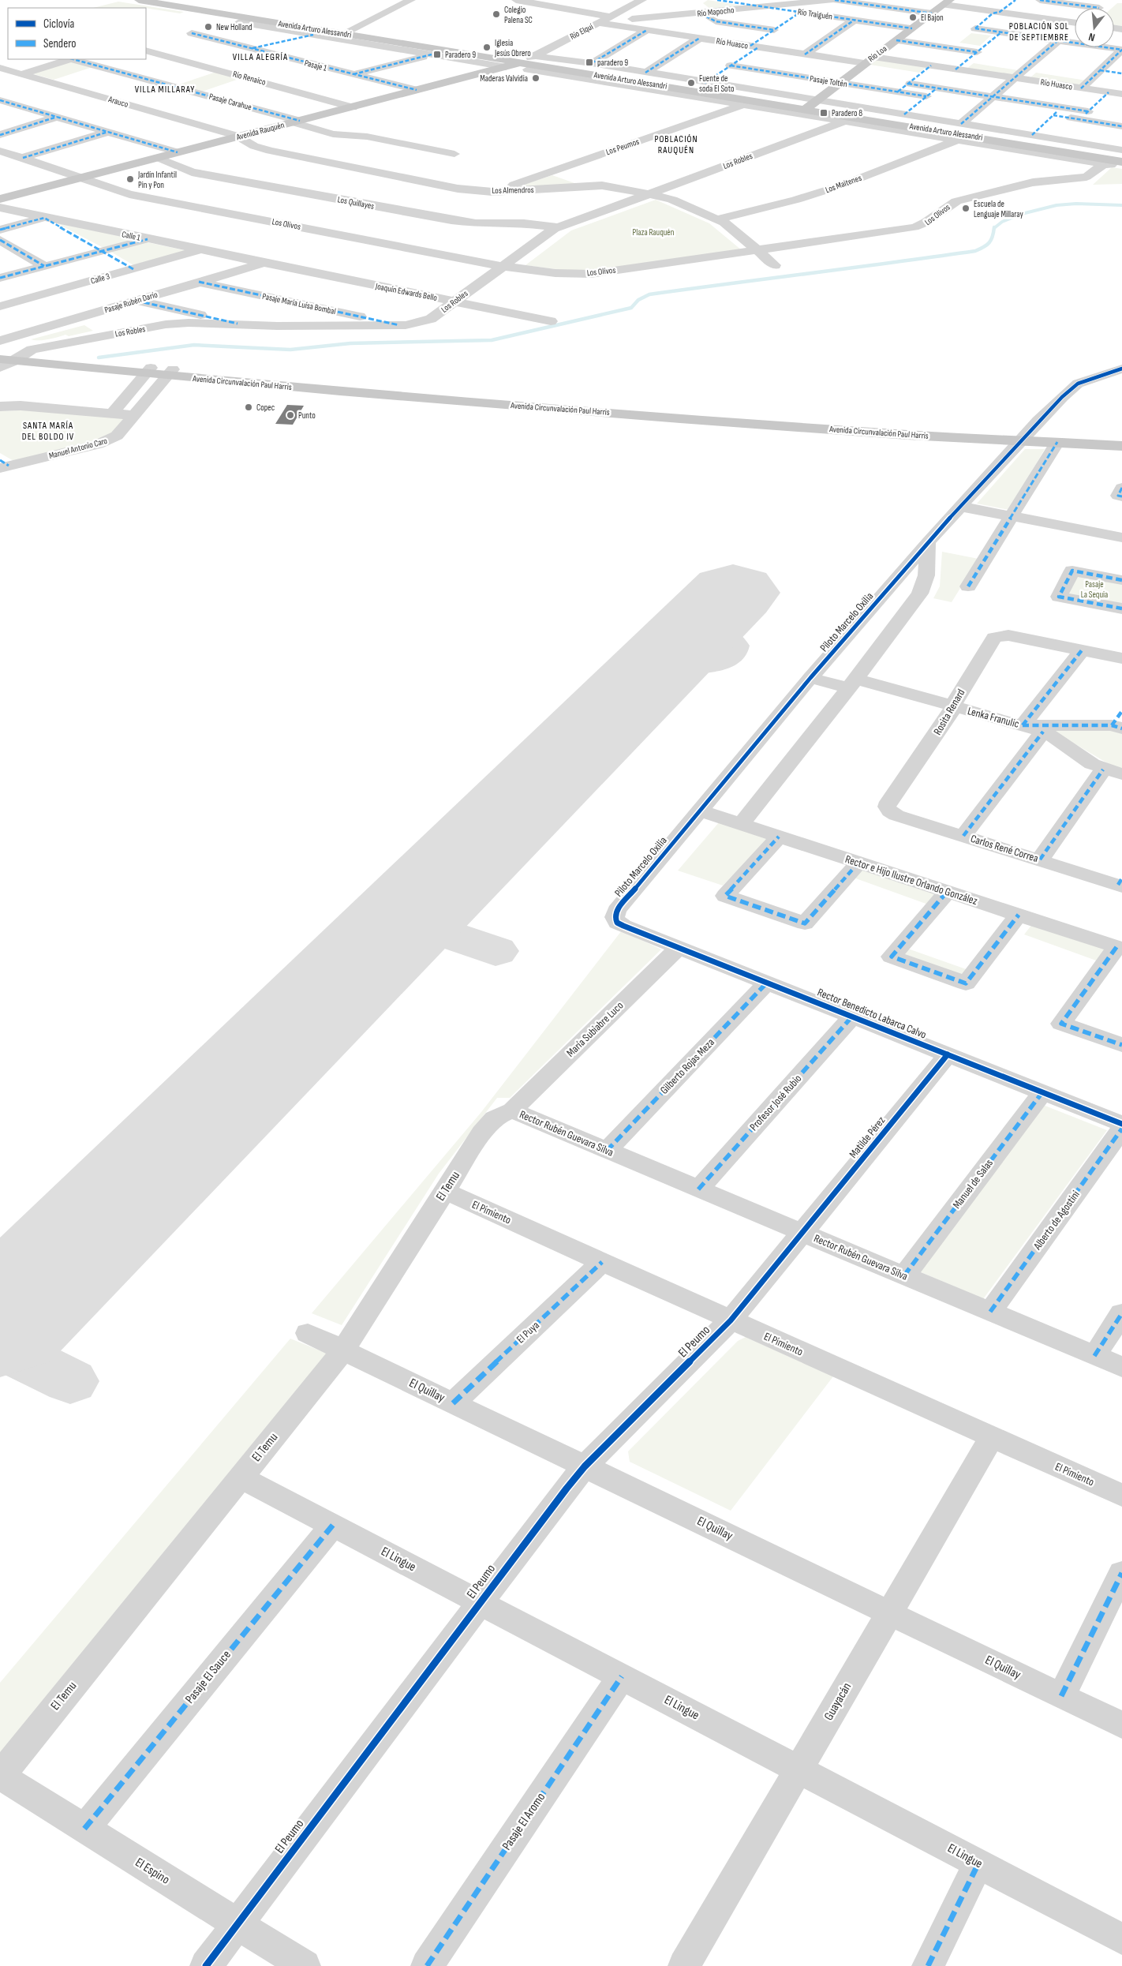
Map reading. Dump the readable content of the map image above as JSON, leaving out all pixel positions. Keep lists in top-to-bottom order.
{
  "streets": {
    "main road": [
      "Avenida Arturo Alessandri",
      "Río Loa",
      "Avenida Rauquén",
      "Avenida Circunvalación Paul Harris"
    ],
    "street": [
      "Río Mapocho",
      "Río Traiguén",
      "Río Elqui",
      "Río Huasco",
      "Pasaje 1",
      "Río Renaico",
      "Pasaje Toltén",
      "Arauco",
      "Pasaje Carahue",
      "Los Peumos",
      "Los Robles",
      "Los Maitenes",
      "Los Almendros",
      "Los Quillayes",
      "Los Olivos",
      "Calle 1",
      "Calle 3",
      "Joaquín Edwards Bello",
      "Pasaje Rubén Darío",
      "Pasaje María Luísa Bombal",
      "Manuel Antonio Caro",
      "Piloto Marcelo Oxilia",
      "Rosita Renard",
      "Lenka Franulic",
      "Carlos René Correa",
      "Rector e Hijo Ilustre Orlando González",
      "Rector Benedicto Labarca Calvo",
      "María Subiabre Luco",
      "Gilberto Rojas Meza",
      "Profesor José Rubio",
      "Rector Rubén Guevara Silva",
      "Matilde Pérez",
      "Manuel de Salas",
      "El Temu",
      "El Pimiento",
      "Alberto de Agostini",
      "El Puya",
      "El Peumo",
      "El Quillay",
      "El Lingue",
      "Pasaje El Sauce",
      "Guayacán",
      "Pasaje El Aromo",
      "El Espino"
    ]
  },
  "crossings": [
    ["Río Mapocho", "Río Traiguén"],
    ["Río Mapocho", "Río Elqui"],
    ["Río Mapocho", "Río Huasco"],
    ["Río Mapocho", "Río Loa"],
    ["Río Traiguén", "Río Loa"],
    ["Avenida Arturo Alessandri", "Río Elqui"],
    ["Avenida Arturo Alessandri", "Río Loa"],
    ["Avenida Arturo Alessandri", "Avenida Rauquén"],
    ["Avenida Arturo Alessandri", "Los Peumos"],
    ["Avenida Arturo Alessandri", "Los Robles"],
    ["Avenida Arturo Alessandri", "Los Maitenes"],
    ["Avenida Arturo Alessandri", "Los Olivos"],
    ["Río Elqui", "Río Huasco"],
    ["Río Elqui", "Avenida Rauquén"],
    ["Río Huasco", "Río Loa"],
    ["Río Loa", "Pasaje Toltén"],
    ["Pasaje 1", "Avenida Rauquén"],
    ["Río Renaico", "Avenida Rauquén"],
    ["Arauco", "Avenida Rauquén"],
    ["Arauco", "Los Almendros"],
    ["Pasaje Carahue", "Avenida Rauquén"],
    ["Avenida Rauquén", "Los Almendros"],
    ["Avenida Rauquén", "Los Quillayes"],
    ["Avenida Rauquén", "Los Olivos"],
    ["Los Peumos", "Los Almendros"],
    ["Los Robles", "Los Almendros"],
    ["Los Robles", "Los Quillayes"],
    ["Los Robles", "Los Olivos"],
    ["Los Robles", "Joaquín Edwards Bello"],
    ["Los Robles", "Pasaje María Luísa Bombal"],
    ["Los Robles", "Avenida Circunvalación Paul Harris"],
    ["Los Maitenes", "Los Almendros"],
    ["Los Almendros", "Los Olivos"],
    ["Calle 1", "Calle 3"],
    ["Calle 1", "Joaquín Edwards Bello"],
    ["Calle 1", "Pasaje Rubén Darío"],
    ["Joaquín Edwards Bello", "Pasaje Rubén Darío"],
    ["Pasaje Rubén Darío", "Pasaje María Luísa Bombal"],
    ["Avenida Circunvalación Paul Harris", "Manuel Antonio Caro"],
    ["Avenida Circunvalación Paul Harris", "Piloto Marcelo Oxilia"],
    ["Piloto Marcelo Oxilia", "Lenka Franulic"],
    ["Piloto Marcelo Oxilia", "Rector e Hijo Ilustre Orlando González"],
    ["Piloto Marcelo Oxilia", "Rector Benedicto Labarca Calvo"],
    ["Rosita Renard", "Lenka Franulic"],
    ["Rosita Renard", "Carlos René Correa"],
    ["Rector Benedicto Labarca Calvo", "María Subiabre Luco"],
    ["Rector Benedicto Labarca Calvo", "Gilberto Rojas Meza"],
    ["Rector Benedicto Labarca Calvo", "Profesor José Rubio"],
    ["Rector Benedicto Labarca Calvo", "Matilde Pérez"],
    ["Rector Benedicto Labarca Calvo", "Manuel de Salas"],
    ["María Subiabre Luco", "Rector Rubén Guevara Silva"],
    ["María Subiabre Luco", "El Temu"],
    ["Gilberto Rojas Meza", "Rector Rubén Guevara Silva"],
    ["Profesor José Rubio", "Rector Rubén Guevara Silva"],
    ["Rector Rubén Guevara Silva", "Matilde Pérez"],
    ["Rector Rubén Guevara Silva", "Manuel de Salas"],
    ["Rector Rubén Guevara Silva", "El Temu"],
    ["Rector Rubén Guevara Silva", "Alberto de Agostini"],
    ["Rector Rubén Guevara Silva", "El Peumo"],
    ["Matilde Pérez", "El Peumo"],
    ["El Temu", "El Pimiento"],
    ["El Temu", "El Quillay"],
    ["El Temu", "El Lingue"],
    ["El Temu", "El Espino"],
    ["El Pimiento", "El Puya"],
    ["El Pimiento", "El Peumo"],
    ["El Pimiento", "Guayacán"],
    ["El Puya", "El Quillay"],
    ["El Peumo", "El Quillay"],
    ["El Peumo", "El Lingue"],
    ["El Peumo", "El Espino"],
    ["El Quillay", "Guayacán"],
    ["El Lingue", "Pasaje El Sauce"],
    ["El Lingue", "Guayacán"],
    ["El Lingue", "Pasaje El Aromo"],
    ["Pasaje El Sauce", "El Espino"]
  ],
  "districts": [
    "POBLACIÓN SOL DE SEPTIEMBRE",
    "VILLA ALEGRÍA",
    "VILLA MILLARAY",
    "POBLACIÓN RAUQUÉN",
    "SANTA MARÍA DEL BOLDO IV"
  ],
  "parks": ["Plaza Rauquén", "Pasaje La Sequia"],
  "places": {
    "other": [
      "Colegio Palena SC",
      "El Bajon",
      "New Holland",
      "Iglesia Jesús Obrero",
      "Maderas Valvidia",
      "Fuente de soda El Soto",
      "Jardín Infantil Pin y Pon",
      "Escuela de Lenguaje Millaray",
      "Copec",
      "Punto"
    ],
    "transit": ["Paradero 9", "paradero 9", "Paradero 8"]
  },
  "legend": ["Ciclovía", "Sendero"],
  "north": "bottom"
}
